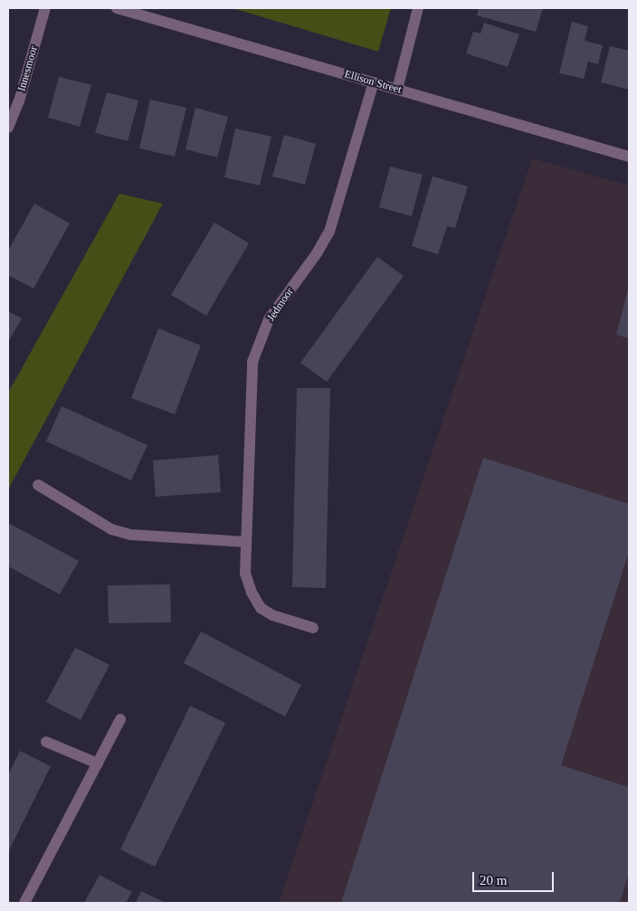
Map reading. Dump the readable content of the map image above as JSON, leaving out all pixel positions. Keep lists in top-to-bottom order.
{
  "streets": {
    "street": ["Innesmoor", "Ellison Street", "Jedmoor"]
  },
  "crossings": [
    ["Ellison Street", "Jedmoor"]
  ],
  "scale_bar": "20 m"
}
